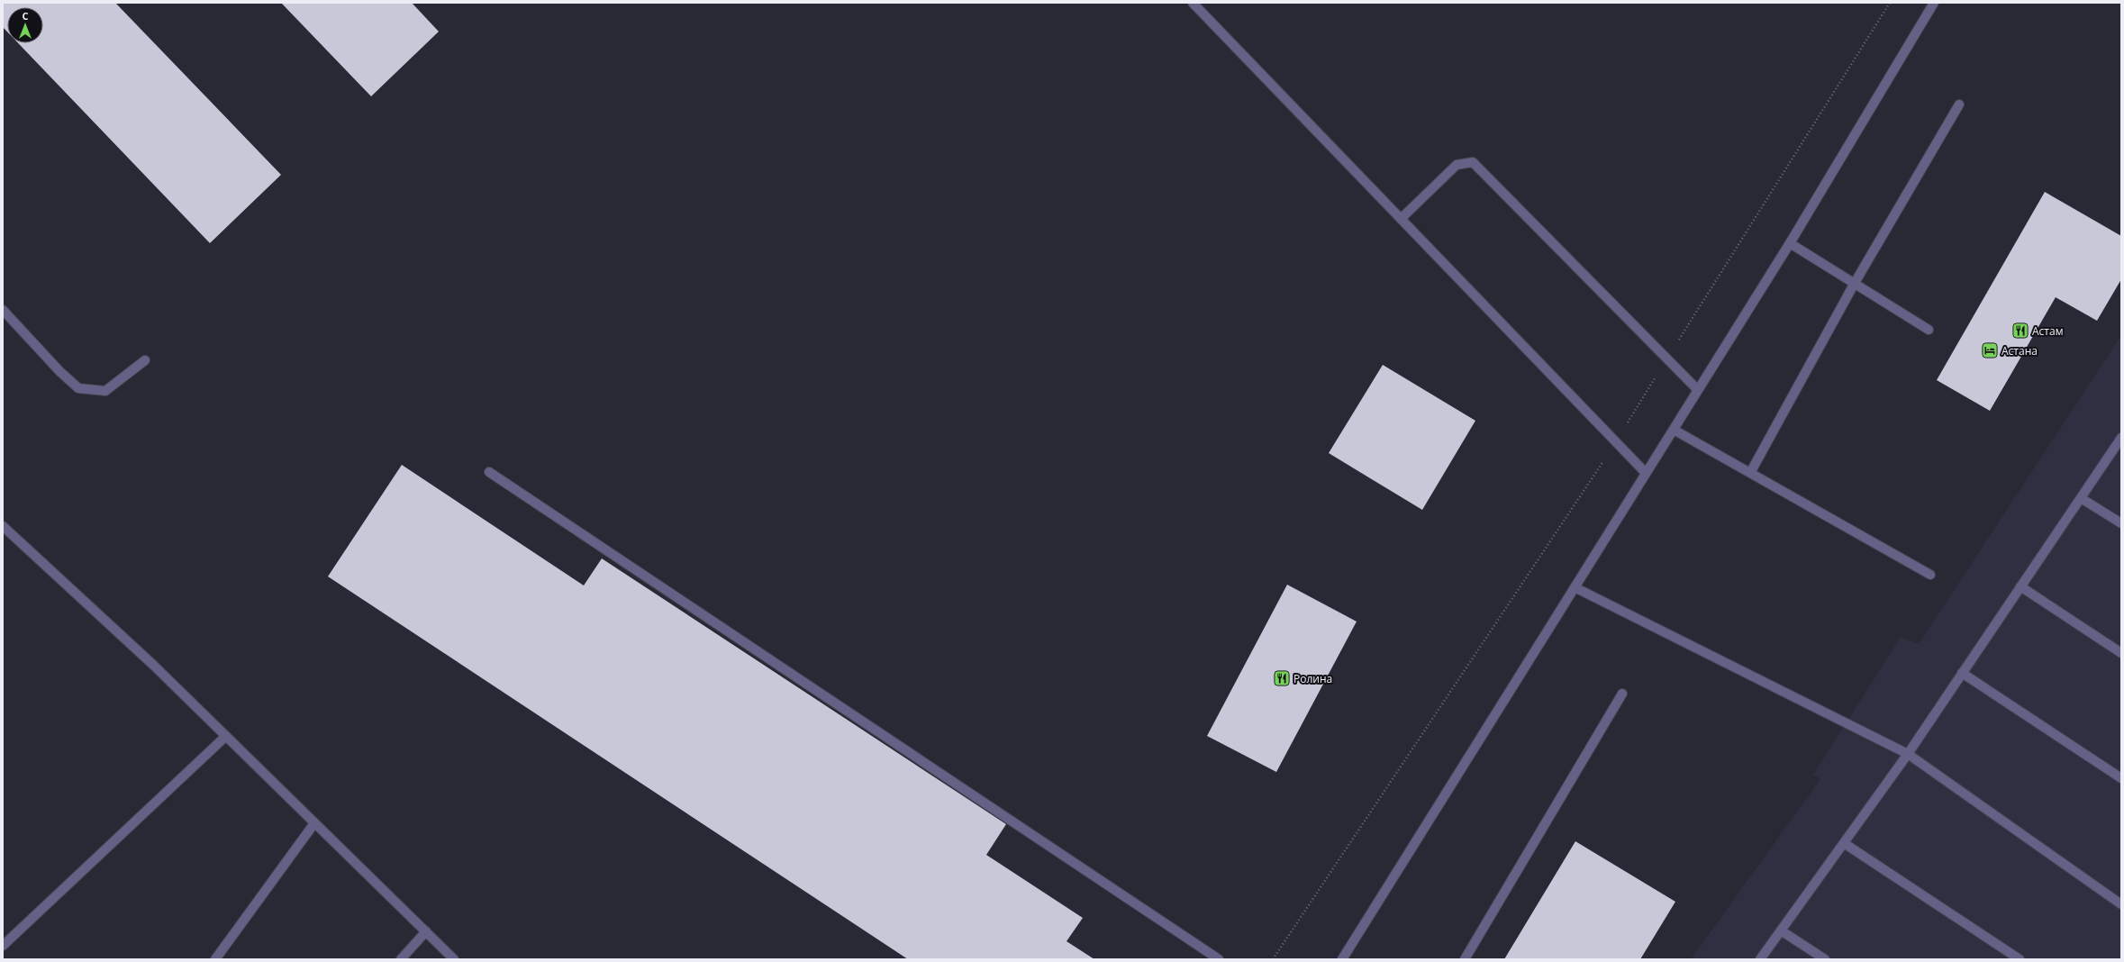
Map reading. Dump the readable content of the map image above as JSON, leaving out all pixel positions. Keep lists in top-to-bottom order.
{
  "places": {
    "restaurant": ["Астам", "Ролина"],
    "hotel": ["Астана"]
  },
  "north": "top"
}
